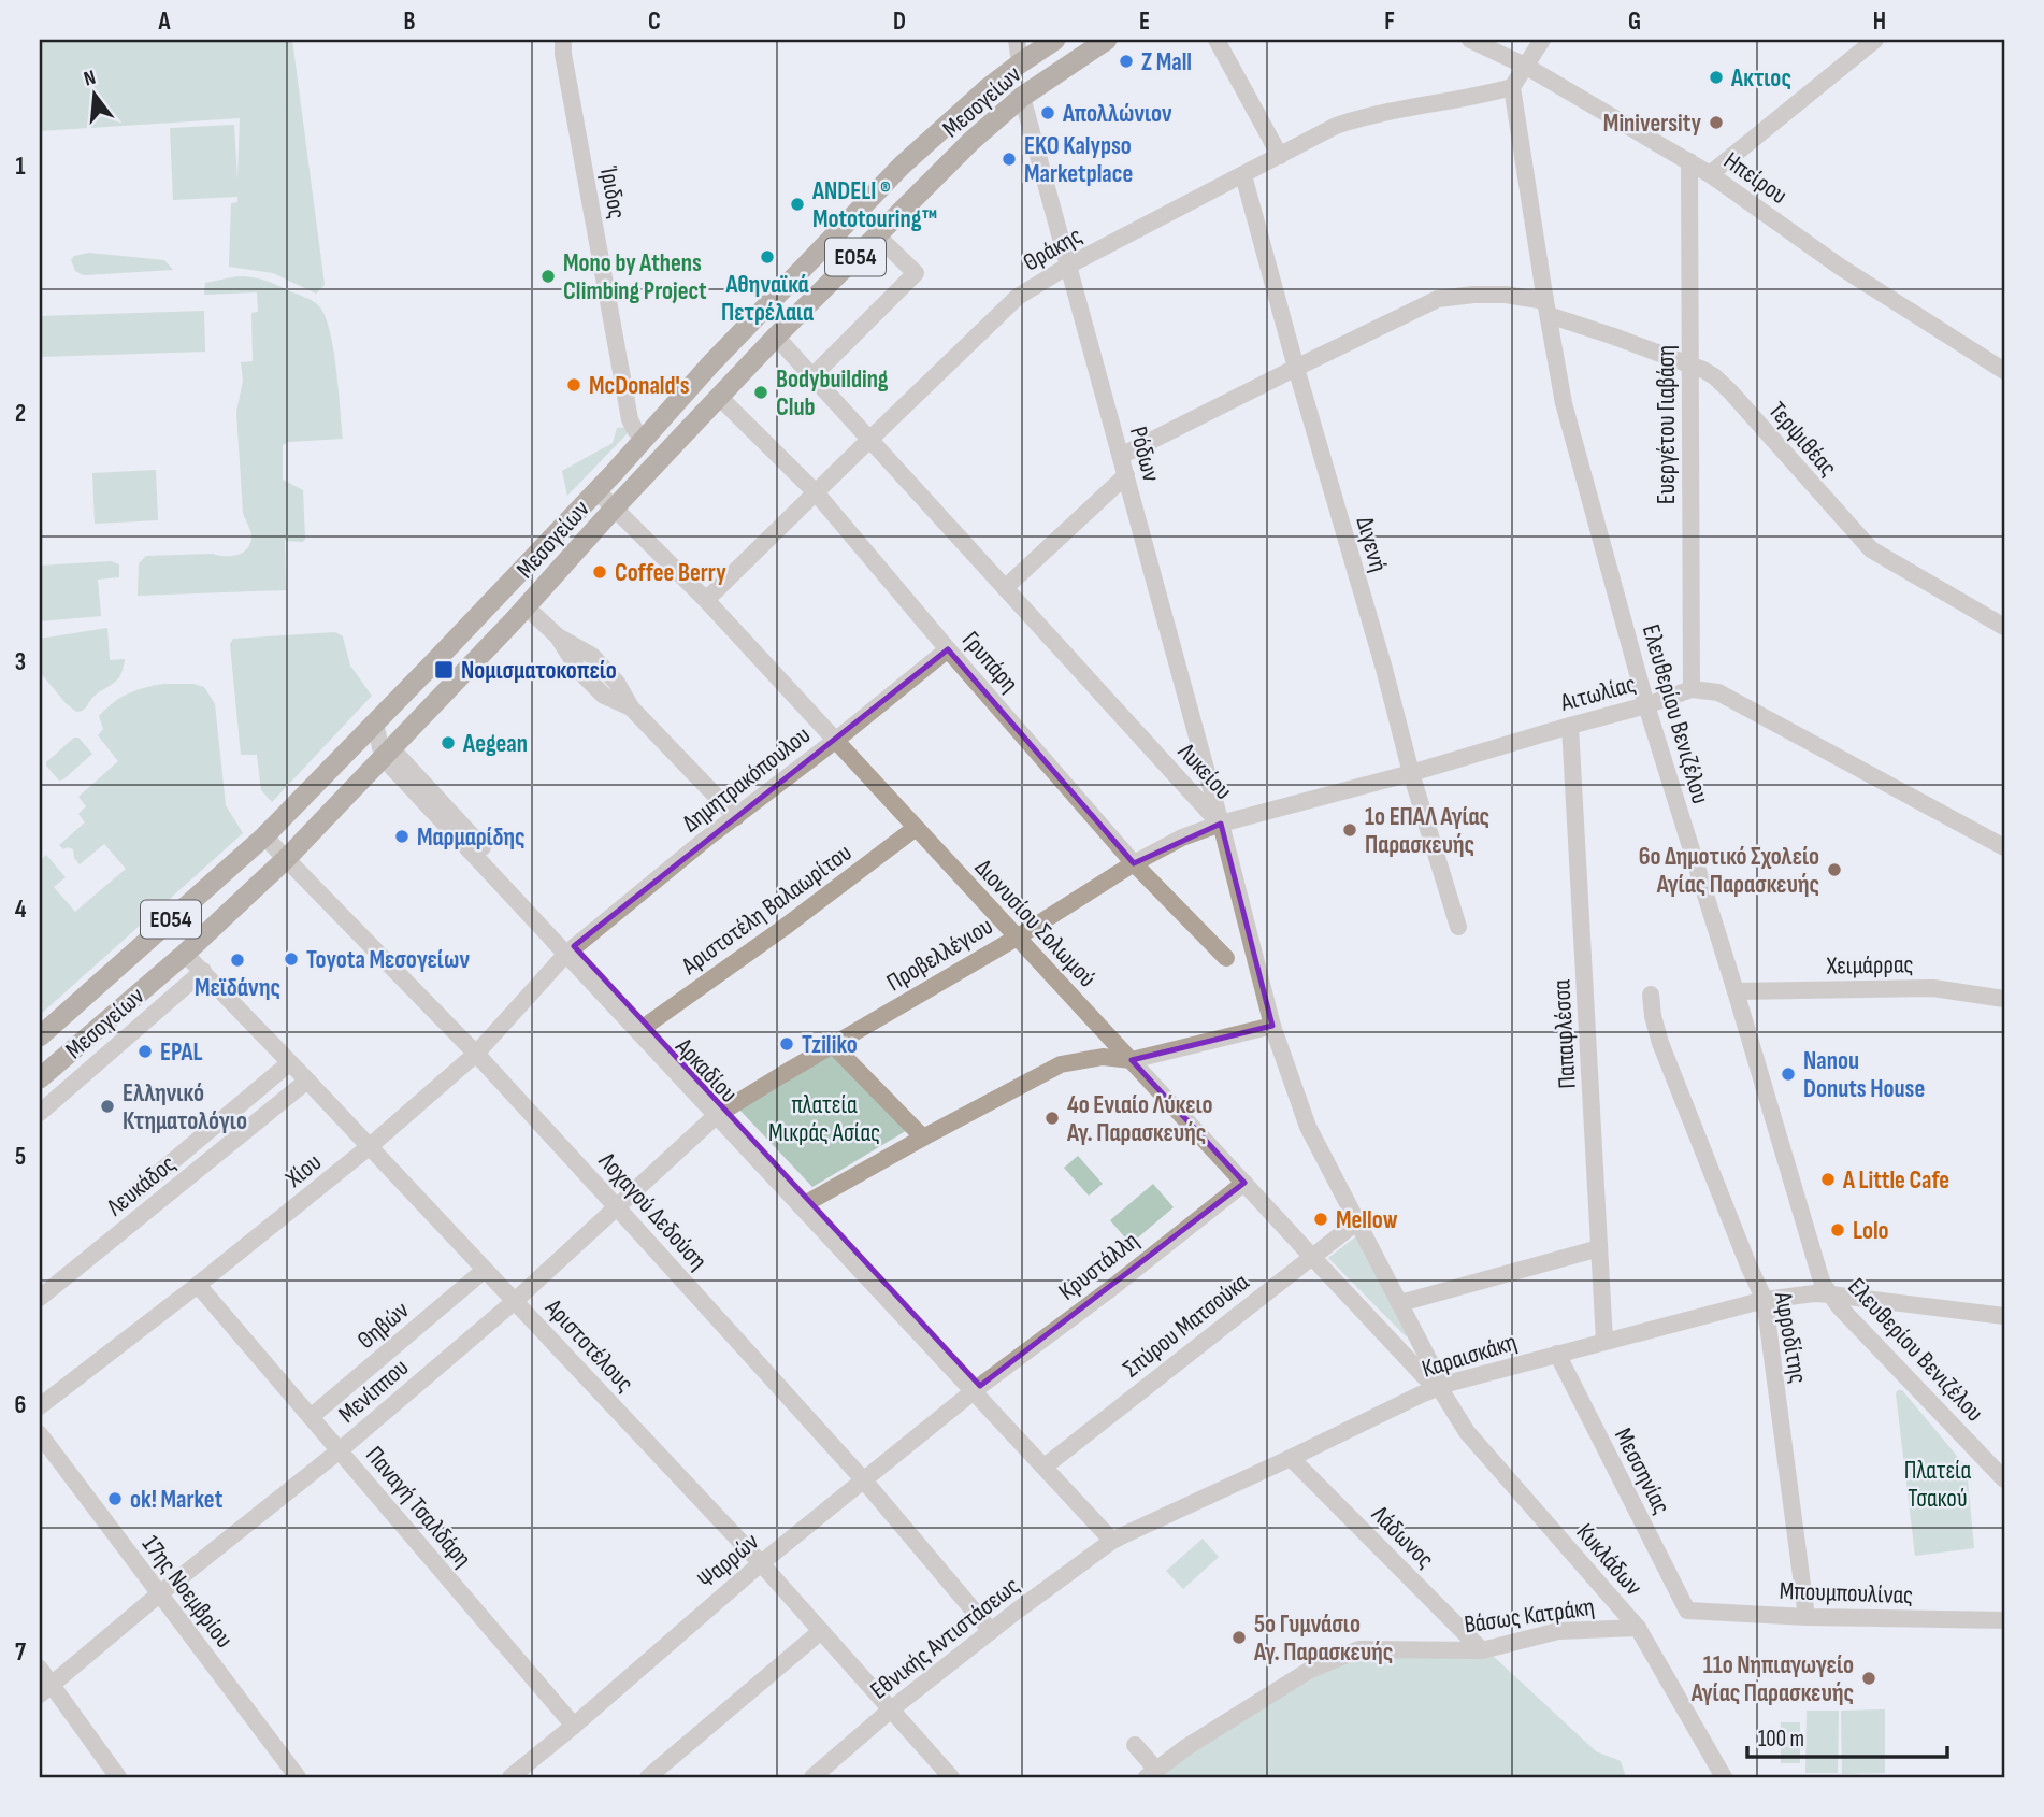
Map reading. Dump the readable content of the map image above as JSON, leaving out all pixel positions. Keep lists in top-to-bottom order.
{
  "streets": {
    "main road": ["Μεσογείων", "ΕΟ54"],
    "street": [
      "Ηπείρου",
      "Ίριδος",
      "Θράκης",
      "Ευεργέτου Γιαβάση",
      "Τερψιθέας",
      "Ρόδων",
      "Διγενή",
      "Γρυπάρη",
      "Αιτωλίας",
      "Ελευθερίου Βενιζέλου",
      "Λυκείου",
      "Δημητρακόπουλου",
      "Αριστοτέλη Βαλαωρίτου",
      "Διονυσίου Σολωμού",
      "Προβελλέγιου",
      "Χειμάρρας",
      "Παπαφλέσσα",
      "Αρκαδίου",
      "Χίου",
      "Λευκάδος",
      "Λοχαγού Δεδούση",
      "Κρυστάλλη",
      "Θηβών",
      "Σπύρου Ματσούκα",
      "Αφροδίτης",
      "Αριστοτέλους",
      "Καραισκάκη",
      "Μενίππου",
      "Μεσσηνίας",
      "Παναγή Τσαλδάρη",
      "Λάδωνος",
      "Κυκλάδων",
      "Ψαρρών",
      "17ης Νοεμβρίου",
      "Μπουμπουλίνας",
      "Βάσως Κατράκη",
      "Εθνικής Αντιστάσεως"
    ]
  },
  "crossings": [
    ["Μεσογείων", "Ίριδος"],
    ["Μεσογείων", "Ρόδων"],
    ["Μεσογείων", "Γρυπάρη"],
    ["Μεσογείων", "Λυκείου"],
    ["Μεσογείων", "Διονυσίου Σολωμού"],
    ["Μεσογείων", "Αρκαδίου"],
    ["Μεσογείων", "Λοχαγού Δεδούση"],
    ["Μεσογείων", "Αριστοτέλους"],
    ["Ηπείρου", "Ευεργέτου Γιαβάση"],
    ["Θράκης", "Ρόδων"],
    ["Θράκης", "Διγενή"],
    ["Θράκης", "Γρυπάρη"],
    ["Θράκης", "Ελευθερίου Βενιζέλου"],
    ["Θράκης", "Λυκείου"],
    ["Θράκης", "Διονυσίου Σολωμού"],
    ["Ευεργέτου Γιαβάση", "Τερψιθέας"],
    ["Ευεργέτου Γιαβάση", "Αιτωλίας"],
    ["Τερψιθέας", "Ρόδων"],
    ["Τερψιθέας", "Διγενή"],
    ["Τερψιθέας", "Ελευθερίου Βενιζέλου"],
    ["Ρόδων", "Αιτωλίας"],
    ["Ρόδων", "Λυκείου"],
    ["Ρόδων", "Προβελλέγιου"],
    ["Διγενή", "Αιτωλίας"],
    ["Γρυπάρη", "Δημητρακόπουλου"],
    ["Γρυπάρη", "Προβελλέγιου"],
    ["Αιτωλίας", "Ελευθερίου Βενιζέλου"],
    ["Αιτωλίας", "Λυκείου"],
    ["Αιτωλίας", "Προβελλέγιου"],
    ["Αιτωλίας", "Παπαφλέσσα"],
    ["Ελευθερίου Βενιζέλου", "Χειμάρρας"],
    ["Ελευθερίου Βενιζέλου", "Καραισκάκη"],
    ["Λυκείου", "Διονυσίου Σολωμού"],
    ["Λυκείου", "Προβελλέγιου"],
    ["Λυκείου", "Σπύρου Ματσούκα"],
    ["Λυκείου", "Καραισκάκη"],
    ["Λυκείου", "Κυκλάδων"],
    ["Δημητρακόπουλου", "Διονυσίου Σολωμού"],
    ["Δημητρακόπουλου", "Αρκαδίου"],
    ["Δημητρακόπουλου", "Χίου"],
    ["Αριστοτέλη Βαλαωρίτου", "Διονυσίου Σολωμού"],
    ["Αριστοτέλη Βαλαωρίτου", "Αρκαδίου"],
    ["Διονυσίου Σολωμού", "Προβελλέγιου"],
    ["Διονυσίου Σολωμού", "Κρυστάλλη"],
    ["Διονυσίου Σολωμού", "Σπύρου Ματσούκα"],
    ["Διονυσίου Σολωμού", "Καραισκάκη"],
    ["Διονυσίου Σολωμού", "Κυκλάδων"],
    ["Προβελλέγιου", "Αρκαδίου"],
    ["Προβελλέγιου", "Μενίππου"],
    ["Παπαφλέσσα", "Καραισκάκη"],
    ["Αρκαδίου", "Χίου"],
    ["Αρκαδίου", "Κρυστάλλη"],
    ["Αρκαδίου", "Σπύρου Ματσούκα"],
    ["Αρκαδίου", "Καραισκάκη"],
    ["Αρκαδίου", "Μενίππου"],
    ["Αρκαδίου", "Ψαρρών"],
    ["Αρκαδίου", "Εθνικής Αντιστάσεως"],
    ["Χίου", "Λοχαγού Δεδούση"],
    ["Χίου", "Αριστοτέλους"],
    ["Χίου", "Παναγή Τσαλδάρη"],
    ["Λευκάδος", "Αριστοτέλους"],
    ["Λοχαγού Δεδούση", "Μενίππου"],
    ["Λοχαγού Δεδούση", "Ψαρρών"],
    ["Λοχαγού Δεδούση", "Εθνικής Αντιστάσεως"],
    ["Κρυστάλλη", "Ψαρρών"],
    ["Θηβών", "Αριστοτέλους"],
    ["Θηβών", "Παναγή Τσαλδάρη"],
    ["Αφροδίτης", "Καραισκάκη"],
    ["Αφροδίτης", "Μπουμπουλίνας"],
    ["Αριστοτέλους", "Μενίππου"],
    ["Αριστοτέλους", "Ψαρρών"],
    ["Αριστοτέλους", "Εθνικής Αντιστάσεως"],
    ["Καραισκάκη", "Μεσσηνίας"],
    ["Καραισκάκη", "Λάδωνος"],
    ["Καραισκάκη", "Κυκλάδων"],
    ["Καραισκάκη", "Εθνικής Αντιστάσεως"],
    ["Μενίππου", "Παναγή Τσαλδάρη"],
    ["Μενίππου", "17ης Νοεμβρίου"],
    ["Μεσσηνίας", "Μπουμπουλίνας"],
    ["Παναγή Τσαλδάρη", "Ψαρρών"],
    ["Λάδωνος", "Βάσως Κατράκη"],
    ["Κυκλάδων", "Βάσως Κατράκη"]
  ],
  "parks": ["πλατεία Μικράς Ασίας", "Πλατεία Τσακού"],
  "places": {
    "other": [
      "Z Mall",
      "Ακτιος",
      "Απολλώνιον",
      "Miniversity",
      "EKO Kalypso Marketplace",
      "ANDELI ® Mototouring™",
      "Αθηναϊκά Πετρέλαια",
      "Mono by Athens Climbing Project",
      "McDonald's",
      "Bodybuilding Club",
      "Coffee Berry",
      "Aegean",
      "1ο ΕΠΑΛ Αγίας Παρασκευής",
      "Μαρμαρίδης",
      "6ο Δημοτικό Σχολείο Αγίας Παρασκευής",
      "Toyota Μεσογείων",
      "Μεϊδάνης",
      "Tziliko",
      "EPAL",
      "Nanou Donuts House",
      "Ελληνικό Κτηματολόγιο",
      "4ο Ενιαίο Λύκειο Αγ. Παρασκευής",
      "A Little Cafe",
      "Mellow",
      "Lolo",
      "ok! Market",
      "5ο Γυμνάσιο Αγ. Παρασκευής",
      "11ο Νηπιαγωγείο Αγίας Παρασκευής"
    ],
    "transit": ["Νομισματοκοπείο"]
  },
  "scale_bar": "100 m",
  "north": "top",
  "grid": {
    "columns": [
      "A",
      "B",
      "C",
      "D",
      "E",
      "F",
      "G",
      "H"
    ],
    "rows": [
      "1",
      "2",
      "3",
      "4",
      "5",
      "6",
      "7"
    ]
  }
}
